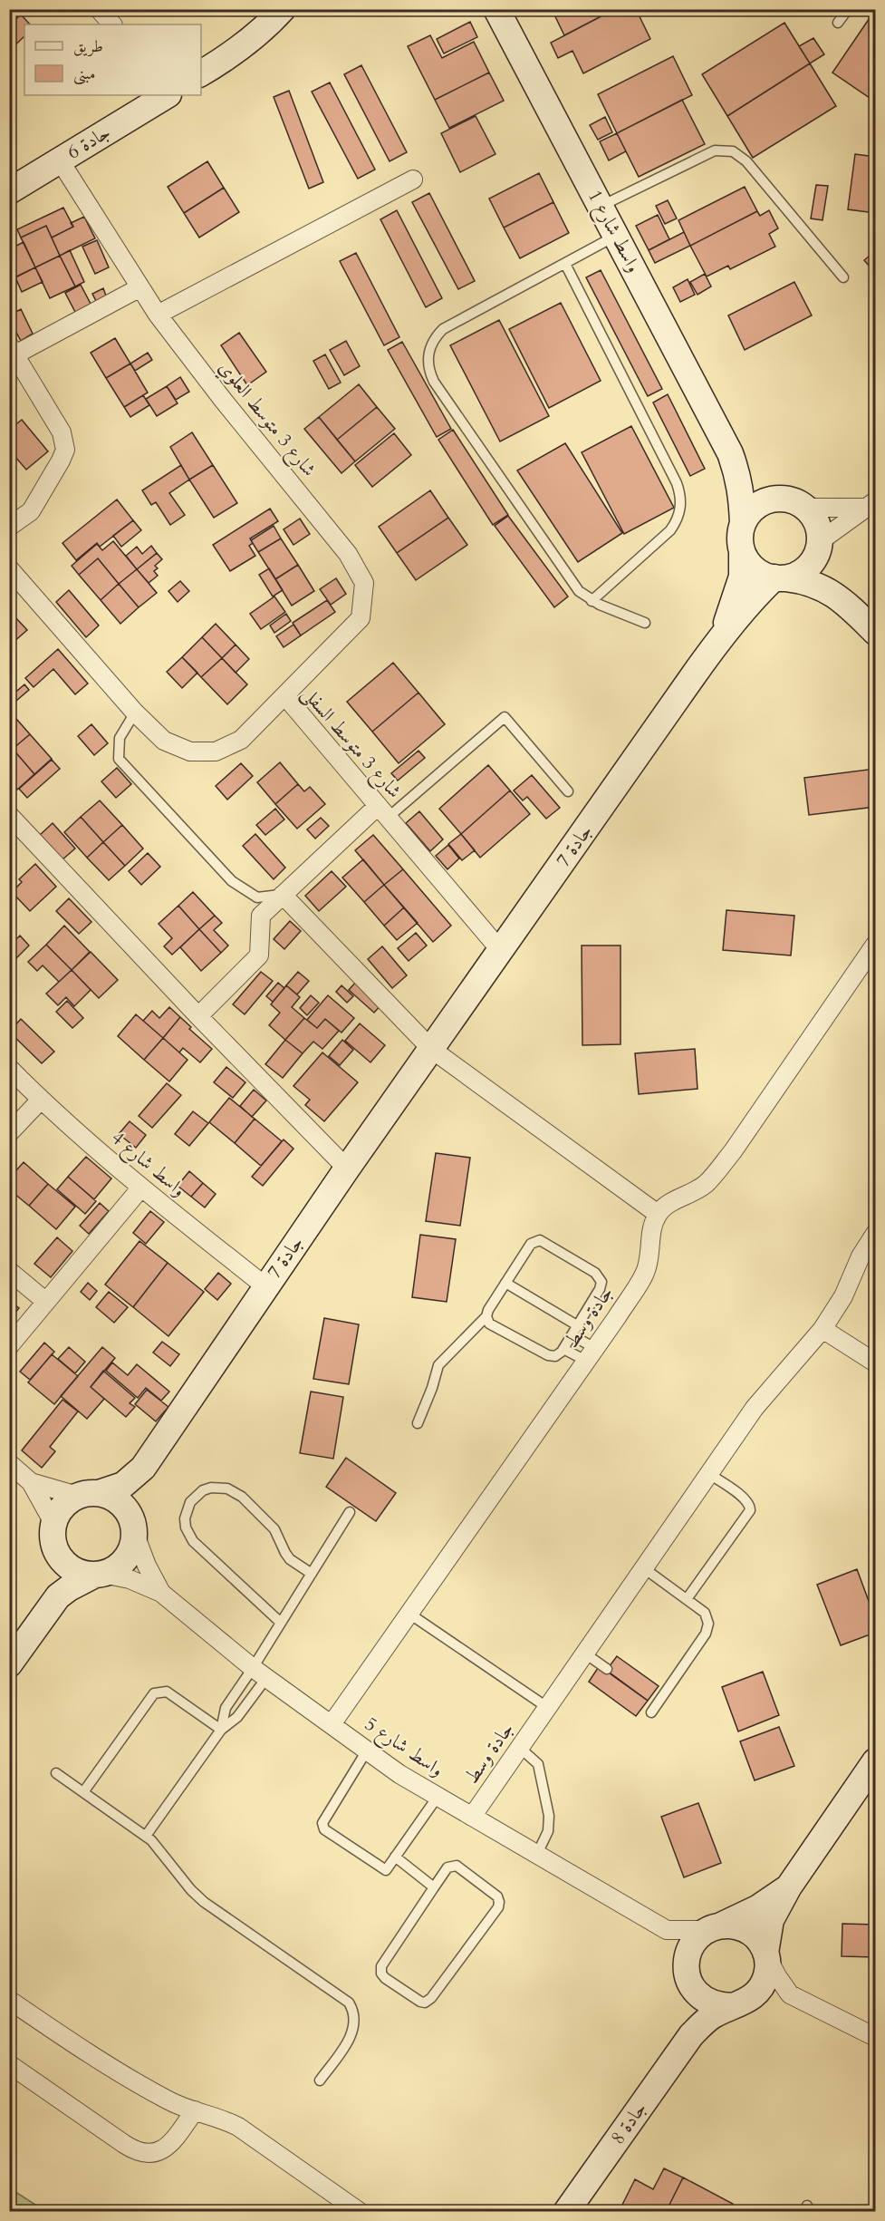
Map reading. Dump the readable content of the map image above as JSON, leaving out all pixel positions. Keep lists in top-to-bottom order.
{
  "streets": {
    "main road": [
      "جادة 6",
      "واسط شارع 1",
      "جادة 7",
      "جادة 8"
    ],
    "street": [
      "شارع 3 متوسط العلوي",
      "شارع 3 متوسط السفلى",
      "واسط شارع 4",
      "جادة وسط",
      "واسط شارع 5"
    ]
  },
  "crossings": [
    ["جادة 6", "شارع 3 متوسط العلوي"],
    ["واسط شارع 1", "جادة 7"],
    ["شارع 3 متوسط العلوي", "شارع 3 متوسط السفلى"],
    ["شارع 3 متوسط السفلى", "جادة 7"],
    ["جادة 7", "واسط شارع 4"],
    ["جادة 7", "واسط شارع 5"],
    ["جادة وسط", "واسط شارع 5"]
  ],
  "legend": ["طريق", "مبنى"]
}
